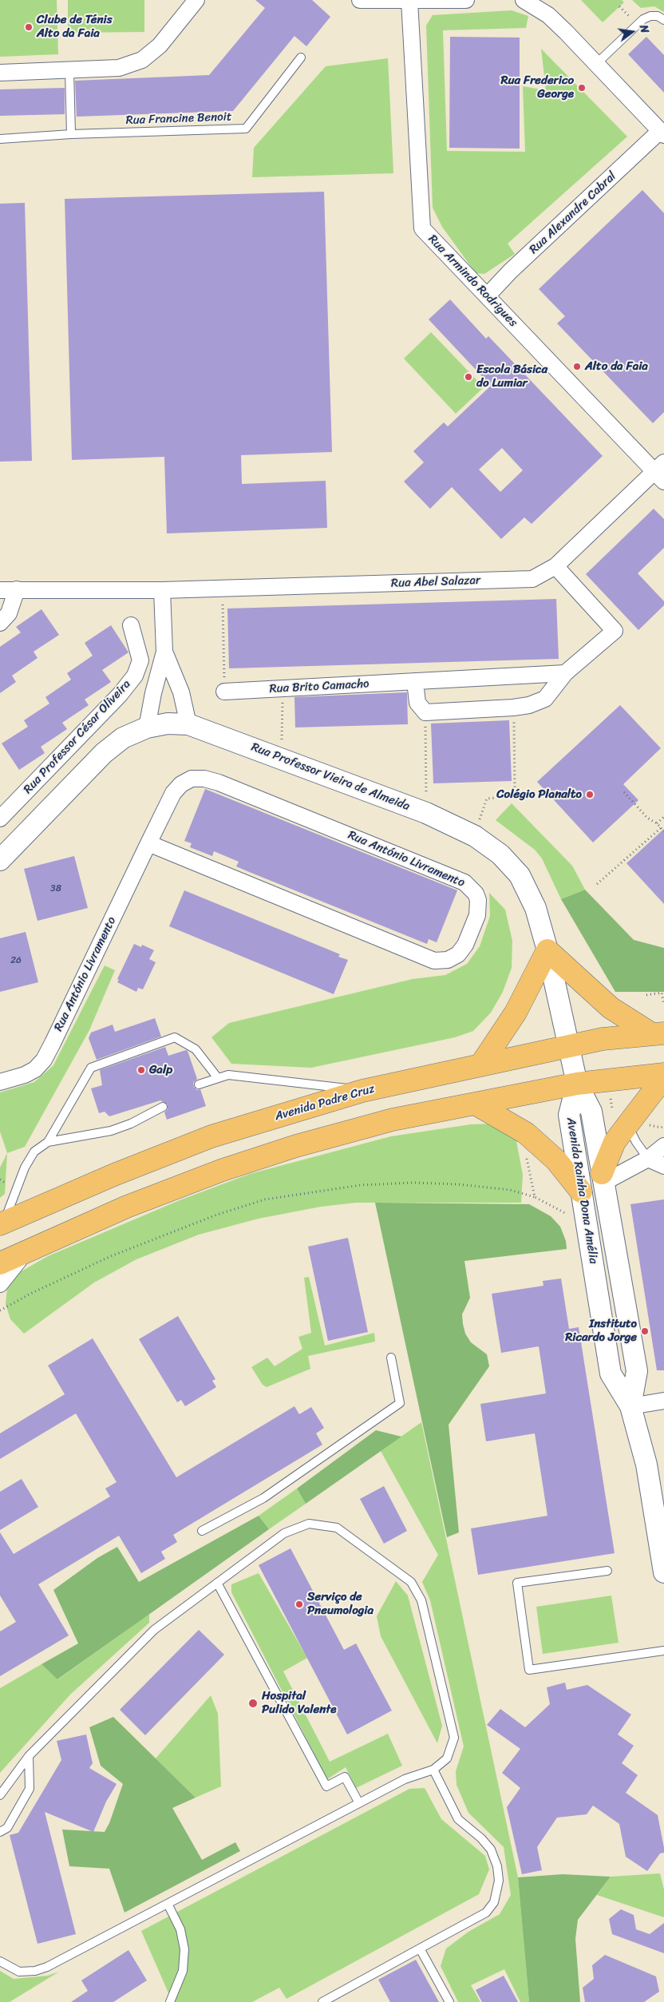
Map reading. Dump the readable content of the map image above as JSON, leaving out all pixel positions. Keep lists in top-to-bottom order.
{
  "streets": {
    "highway": ["Avenida Padre Cruz"],
    "street": [
      "Rua Alexandre Cabral",
      "Rua Armindo Rodrigues",
      "Rua Abel Salazar",
      "Rua Brito Camacho",
      "Rua Professor César Oliveira",
      "Rua Professor Vieira de Almeida",
      "Rua António Livramento",
      "Avenida Rainha Dona Amélia"
    ],
    "lane": ["Rua Francine Benoit"]
  },
  "crossings": [
    ["Rua Alexandre Cabral", "Rua Armindo Rodrigues"],
    ["Rua Armindo Rodrigues", "Rua Abel Salazar"],
    ["Rua Professor Vieira de Almeida", "Avenida Padre Cruz"],
    ["Rua Professor Vieira de Almeida", "Avenida Rainha Dona Amélia"]
  ],
  "places": [
    "Clube de Ténis Alto da Faia",
    "Rua Frederico George",
    "Alto da Faia",
    "Escola Básica do Lumiar",
    "Colégio Planalto",
    "Galp",
    "Instituto Ricardo Jorge",
    "Serviço de Pneumologia",
    "Hospital Pulido Valente"
  ],
  "house_numbers": ["38", "26"],
  "north": "right"
}
